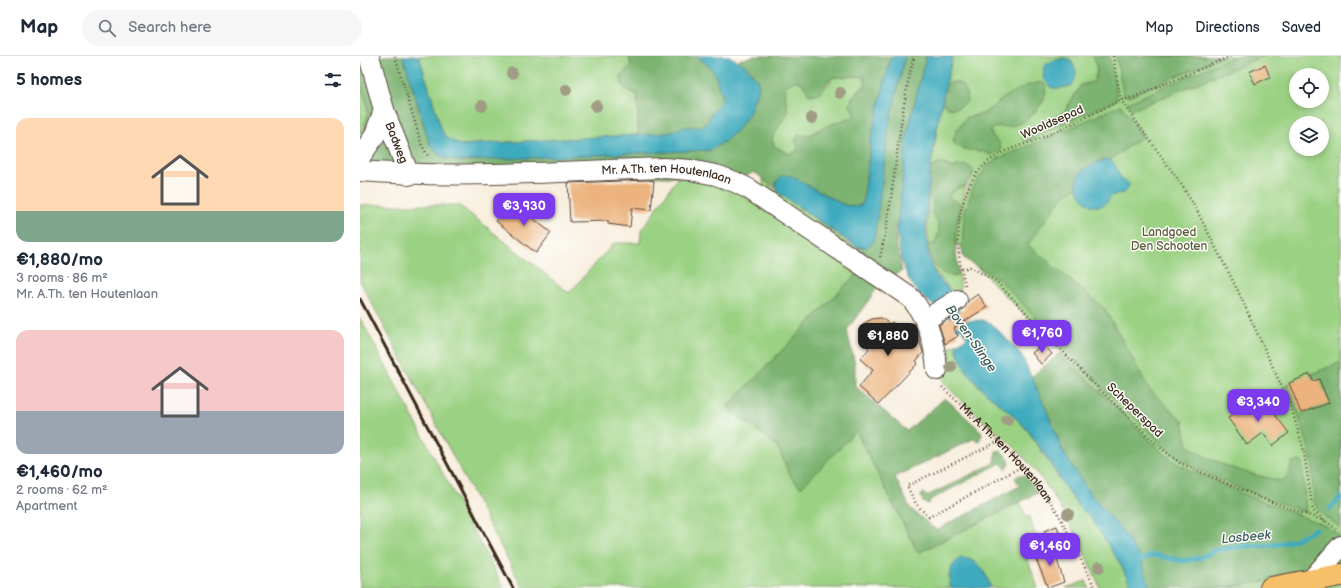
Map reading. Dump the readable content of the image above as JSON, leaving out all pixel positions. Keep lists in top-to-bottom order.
{
  "streets": {
    "street": ["Badweg", "Mr. A.Th. ten Houtenlaan"],
    "path": ["Wooldsepad", "Scheperspad"]
  },
  "crossings": [
    ["Wooldsepad", "Scheperspad"],
    ["Badweg", "Mr. A.Th. ten Houtenlaan"]
  ],
  "water": ["Boven-Slinge", "Losbeek"],
  "parks": ["Landgoed Den Schooten"],
  "page": {
    "header": "Map",
    "search": "Search here",
    "nav": ["Map", "Directions", "Saved"],
    "heading": "5 homes",
    "list": [
      {
        "name": "€1,880/mo",
        "note": "3 rooms · 86 m² · Mr. A.Th. ten Houtenlaan"
      },
      {
        "name": "€1,460/mo",
        "note": "2 rooms · 62 m² · Apartment"
      }
    ],
    "price": [
      "€3,930",
      "€1,760",
      "€1,880",
      "€3,340",
      "€1,460"
    ]
  }
}
